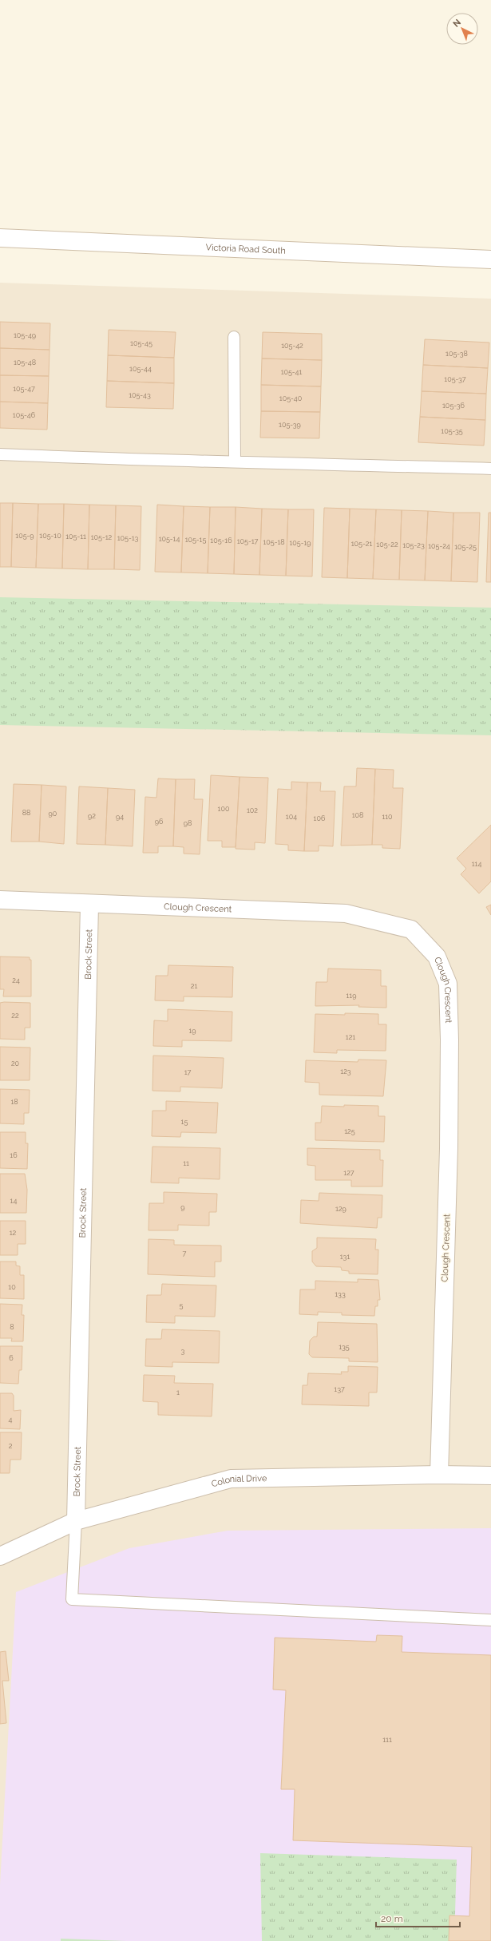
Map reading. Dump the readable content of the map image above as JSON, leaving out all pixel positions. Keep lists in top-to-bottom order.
{
  "streets": {
    "street": [
      "Victoria Road South",
      "Clough Crescent",
      "Brock Street",
      "Colonial Drive"
    ]
  },
  "crossings": [
    ["Clough Crescent", "Brock Street"],
    ["Clough Crescent", "Colonial Drive"],
    ["Brock Street", "Colonial Drive"]
  ],
  "house_numbers": [
    "105-49",
    "105-45",
    "105-42",
    "105-38",
    "105-48",
    "105-44",
    "105-41",
    "105-37",
    "105-47",
    "105-43",
    "105-40",
    "105-36",
    "105-46",
    "105-39",
    "105-35",
    "105-9",
    "105-10",
    "105-11",
    "105-12",
    "105-13",
    "105-14",
    "105-15",
    "105-16",
    "105-17",
    "105-18",
    "105-19",
    "105-21",
    "105-22",
    "105-23",
    "105-24",
    "105-25",
    "100",
    "102",
    "88",
    "90",
    "108",
    "92",
    "94",
    "104",
    "110",
    "106",
    "96",
    "98",
    "114",
    "24",
    "21",
    "119",
    "22",
    "19",
    "121",
    "20",
    "123",
    "17",
    "18",
    "15",
    "125",
    "16",
    "11",
    "127",
    "14",
    "9",
    "129",
    "12",
    "7",
    "131",
    "10",
    "133",
    "5",
    "8",
    "135",
    "3",
    "6",
    "137",
    "1",
    "4",
    "2",
    "111"
  ],
  "scale_bar": "20 m",
  "north": "top left"
}
